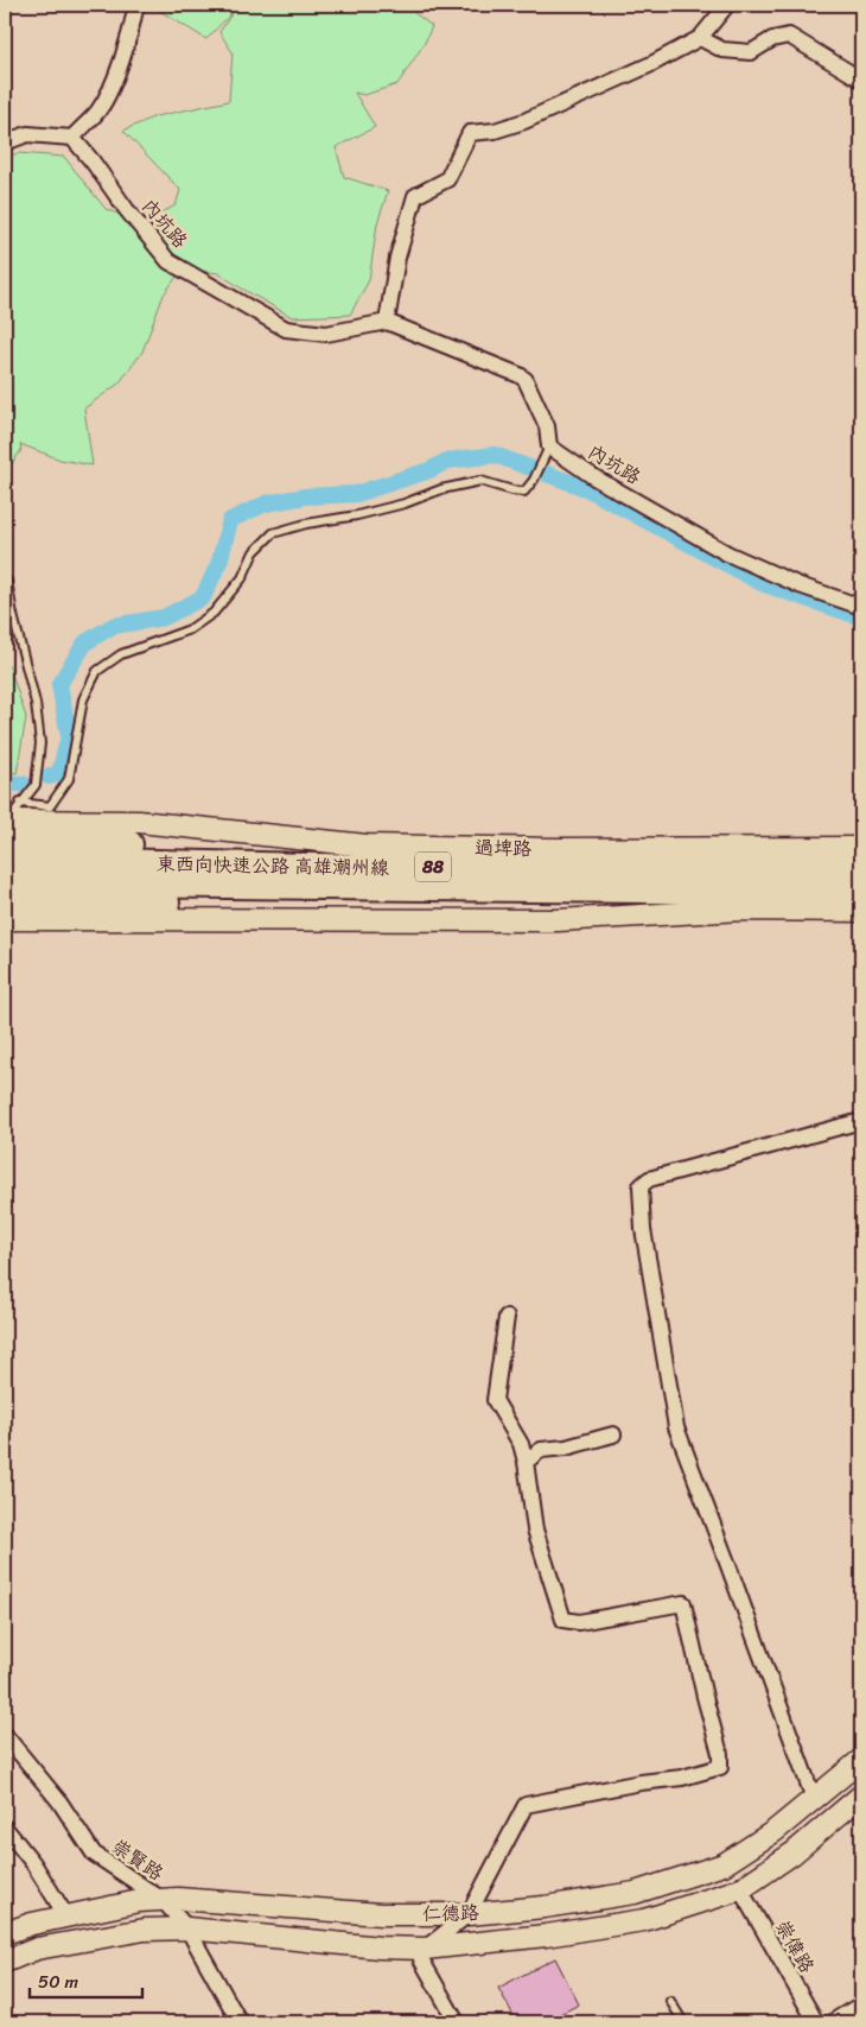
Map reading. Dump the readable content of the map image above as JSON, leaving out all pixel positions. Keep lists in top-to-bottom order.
{
  "streets": {
    "highway": ["東西向快速公路 高雄潮州線", "88"],
    "street": [
      "內坑路",
      "過埤路",
      "崇賢路",
      "仁德路",
      "崇偉路"
    ]
  },
  "crossings": [
    ["崇賢路", "仁德路"],
    ["仁德路", "崇偉路"]
  ],
  "scale_bar": "50 m"
}
